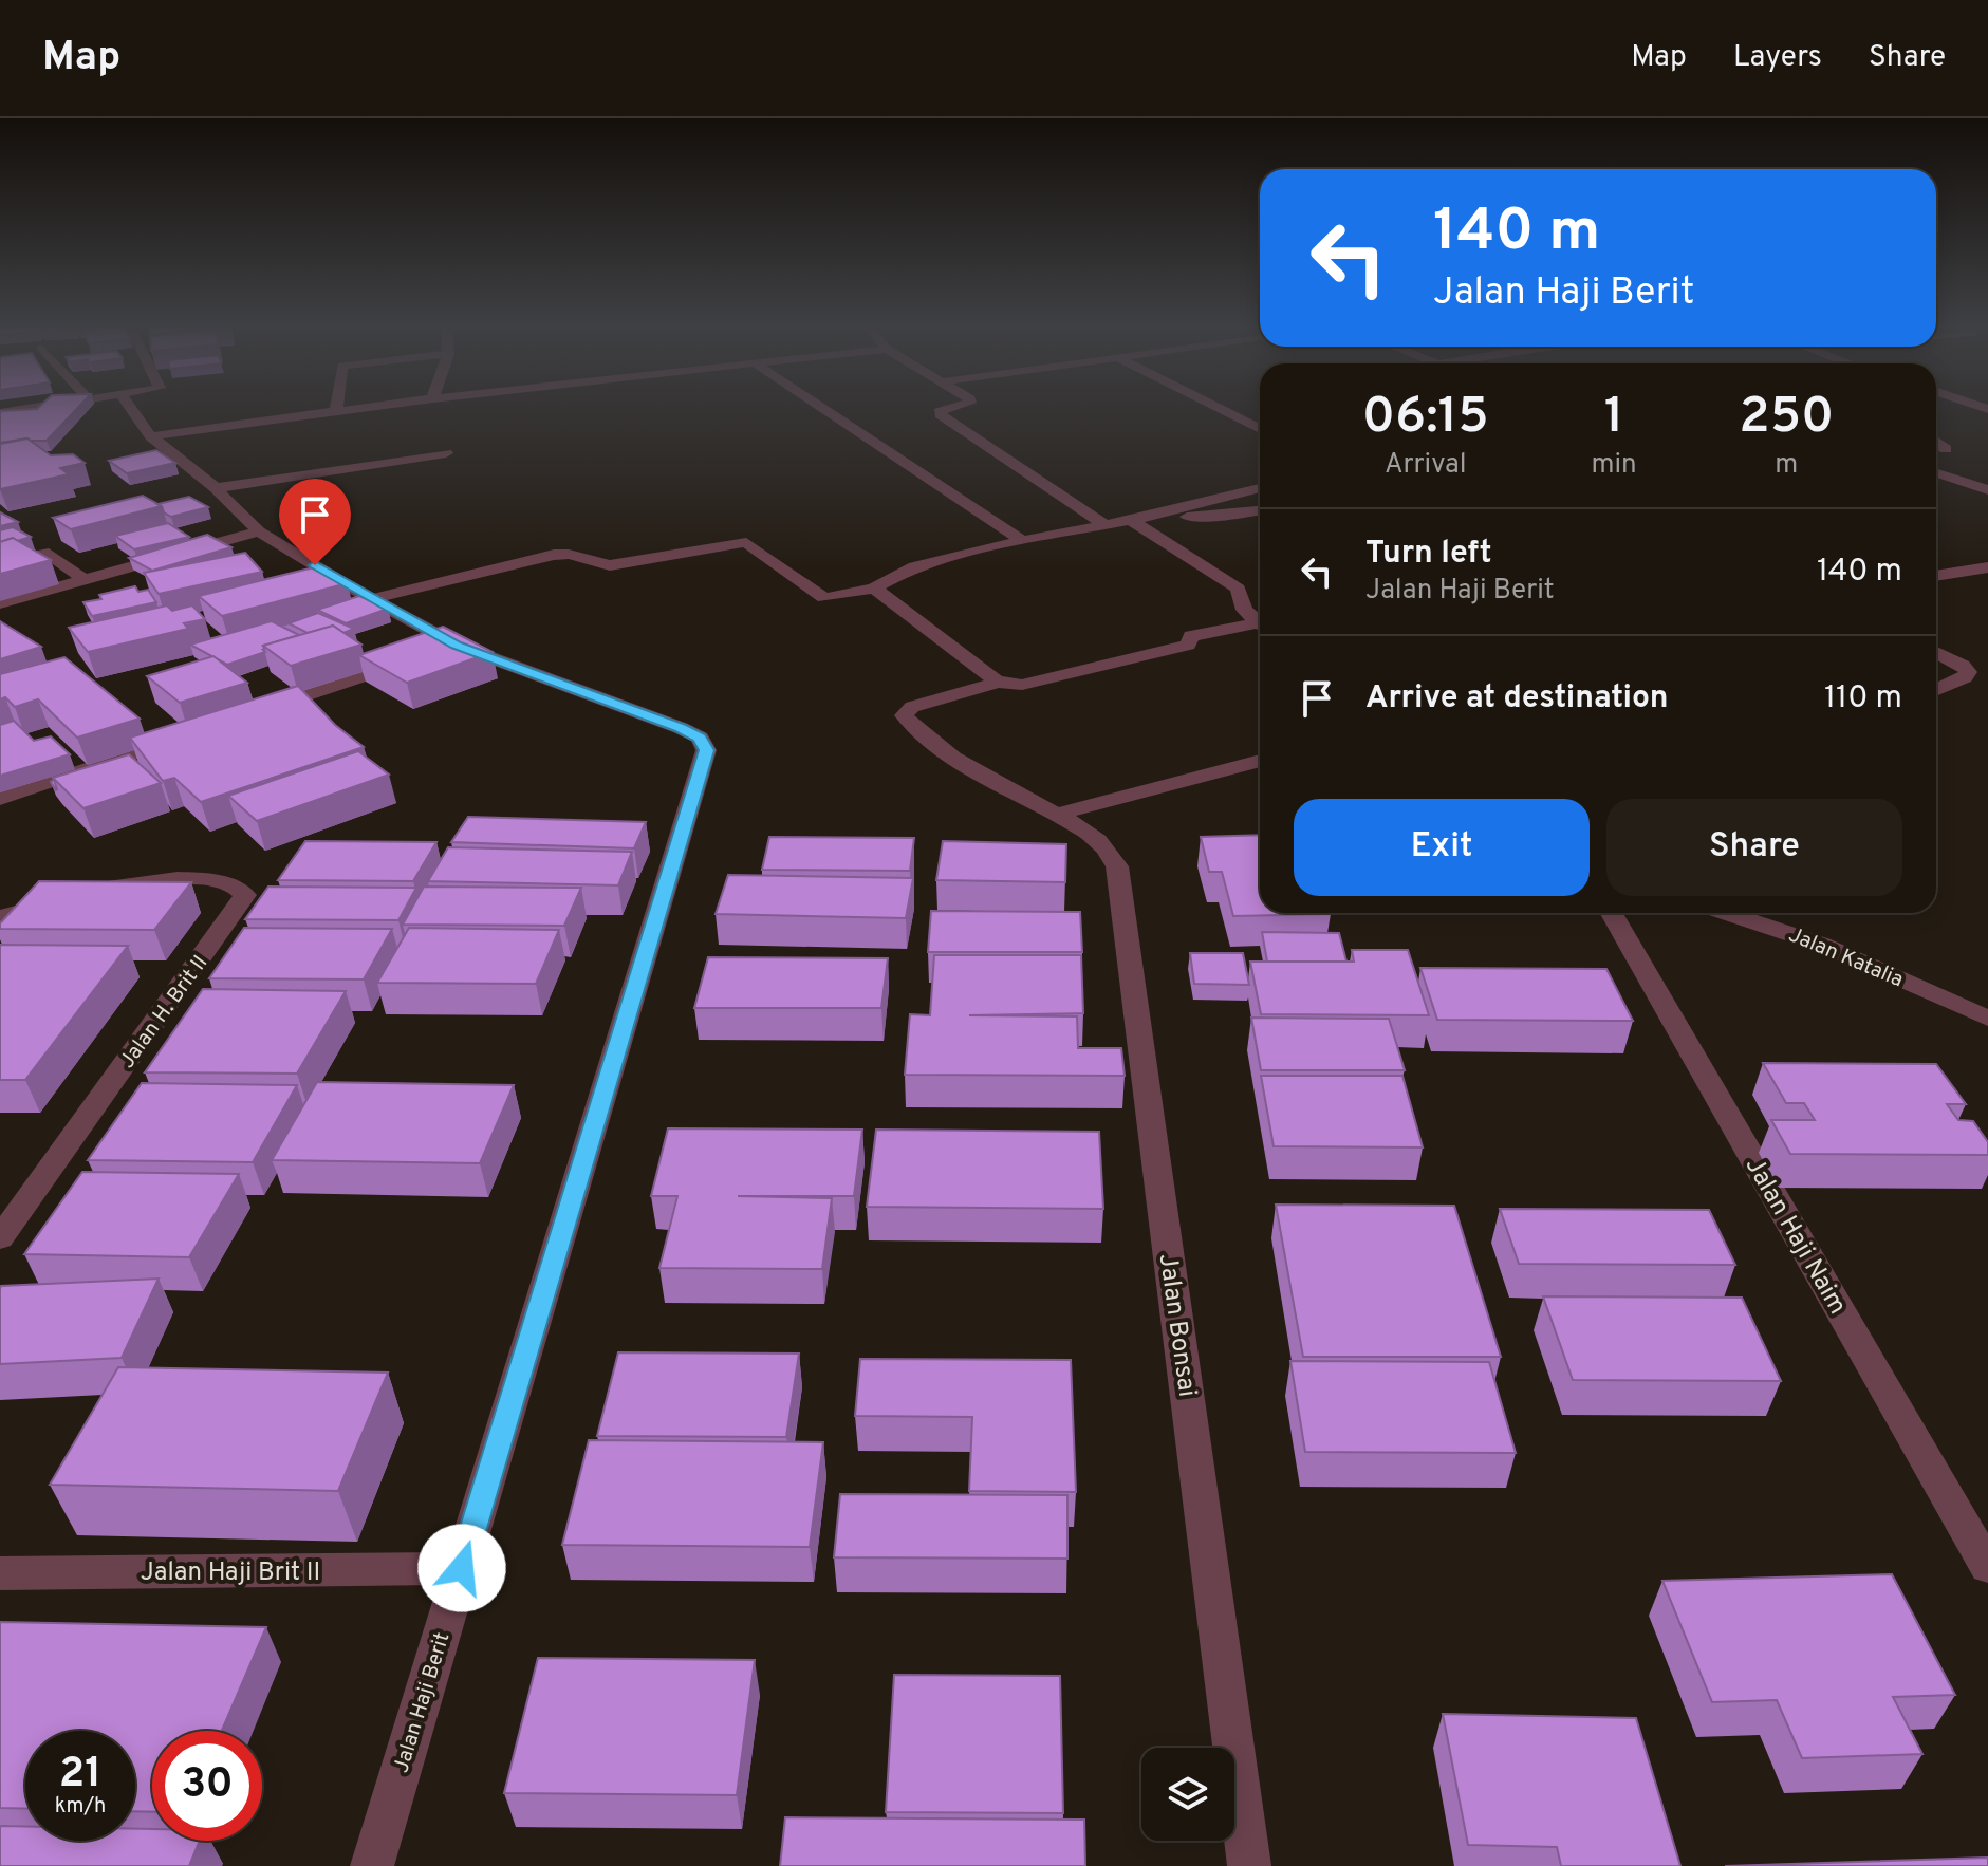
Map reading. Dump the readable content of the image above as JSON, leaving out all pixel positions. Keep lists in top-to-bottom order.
{
  "streets": {
    "street": [
      "Jalan Katalia",
      "Jalan H. Brit II",
      "Jalan Haji Naim",
      "Jalan Bonsai",
      "Jalan Haji Brit II",
      "Jalan Haji Berit"
    ]
  },
  "crossings": [
    ["Jalan Haji Brit II", "Jalan Haji Berit"]
  ],
  "page": {
    "header": "Map",
    "nav": ["Map", "Layers", "Share"],
    "turn": ["140 m", "Jalan Haji Berit"],
    "eta": [
      "06:15",
      "Arrival",
      "1",
      "min",
      "250",
      "m"
    ],
    "list": [
      {
        "name": "Turn left",
        "note": "Jalan Haji Berit",
        "value": "140 m"
      },
      {
        "name": "Arrive at destination",
        "value": "110 m"
      }
    ],
    "buttons": ["Exit", "Share"],
    "speed": "21 km/h",
    "limit": "30"
  }
}
